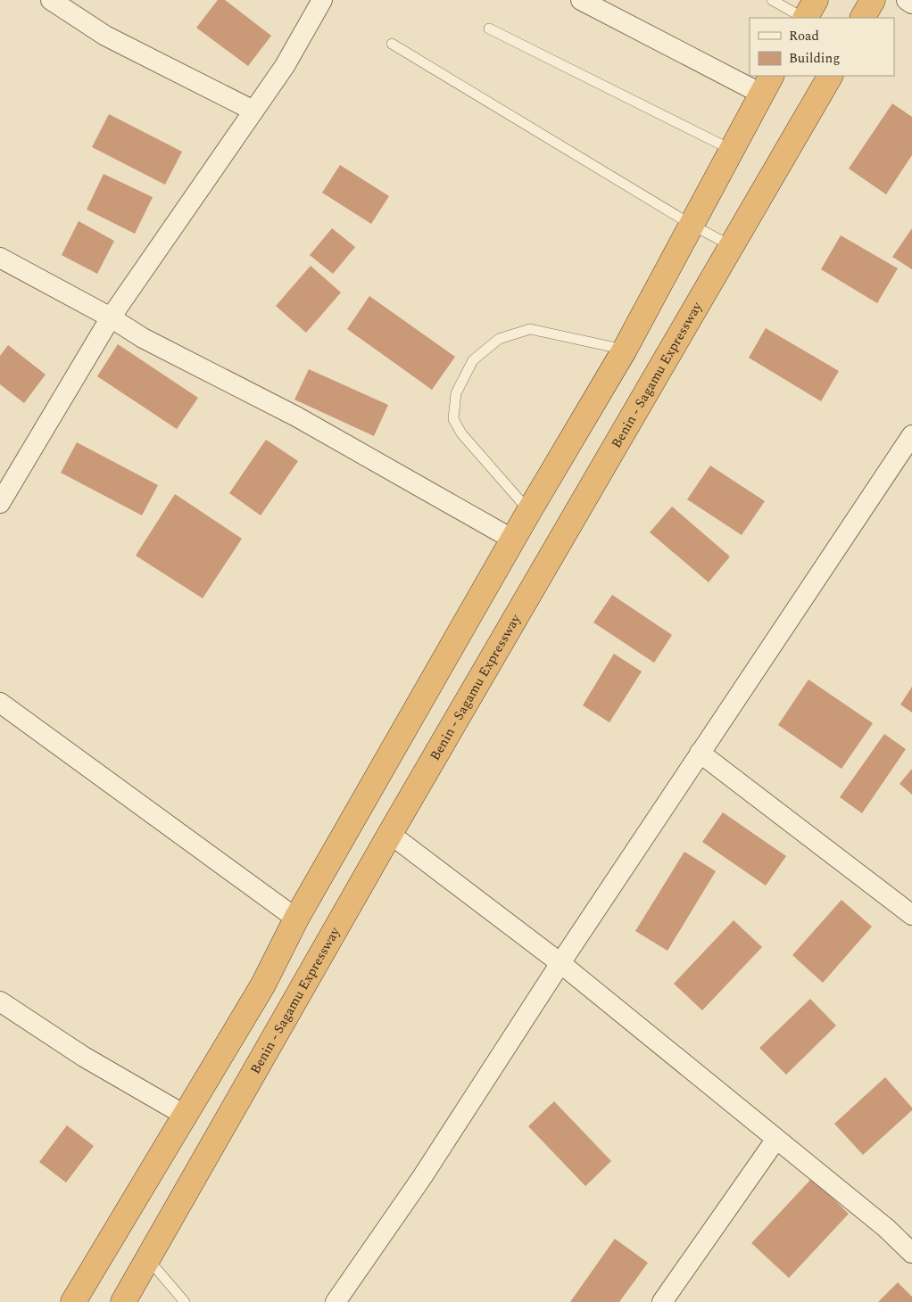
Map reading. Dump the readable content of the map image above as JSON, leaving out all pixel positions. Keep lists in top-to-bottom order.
{
  "streets": {
    "highway": ["Benin - Sagamu Expressway"]
  },
  "legend": ["Road", "Building"]
}
